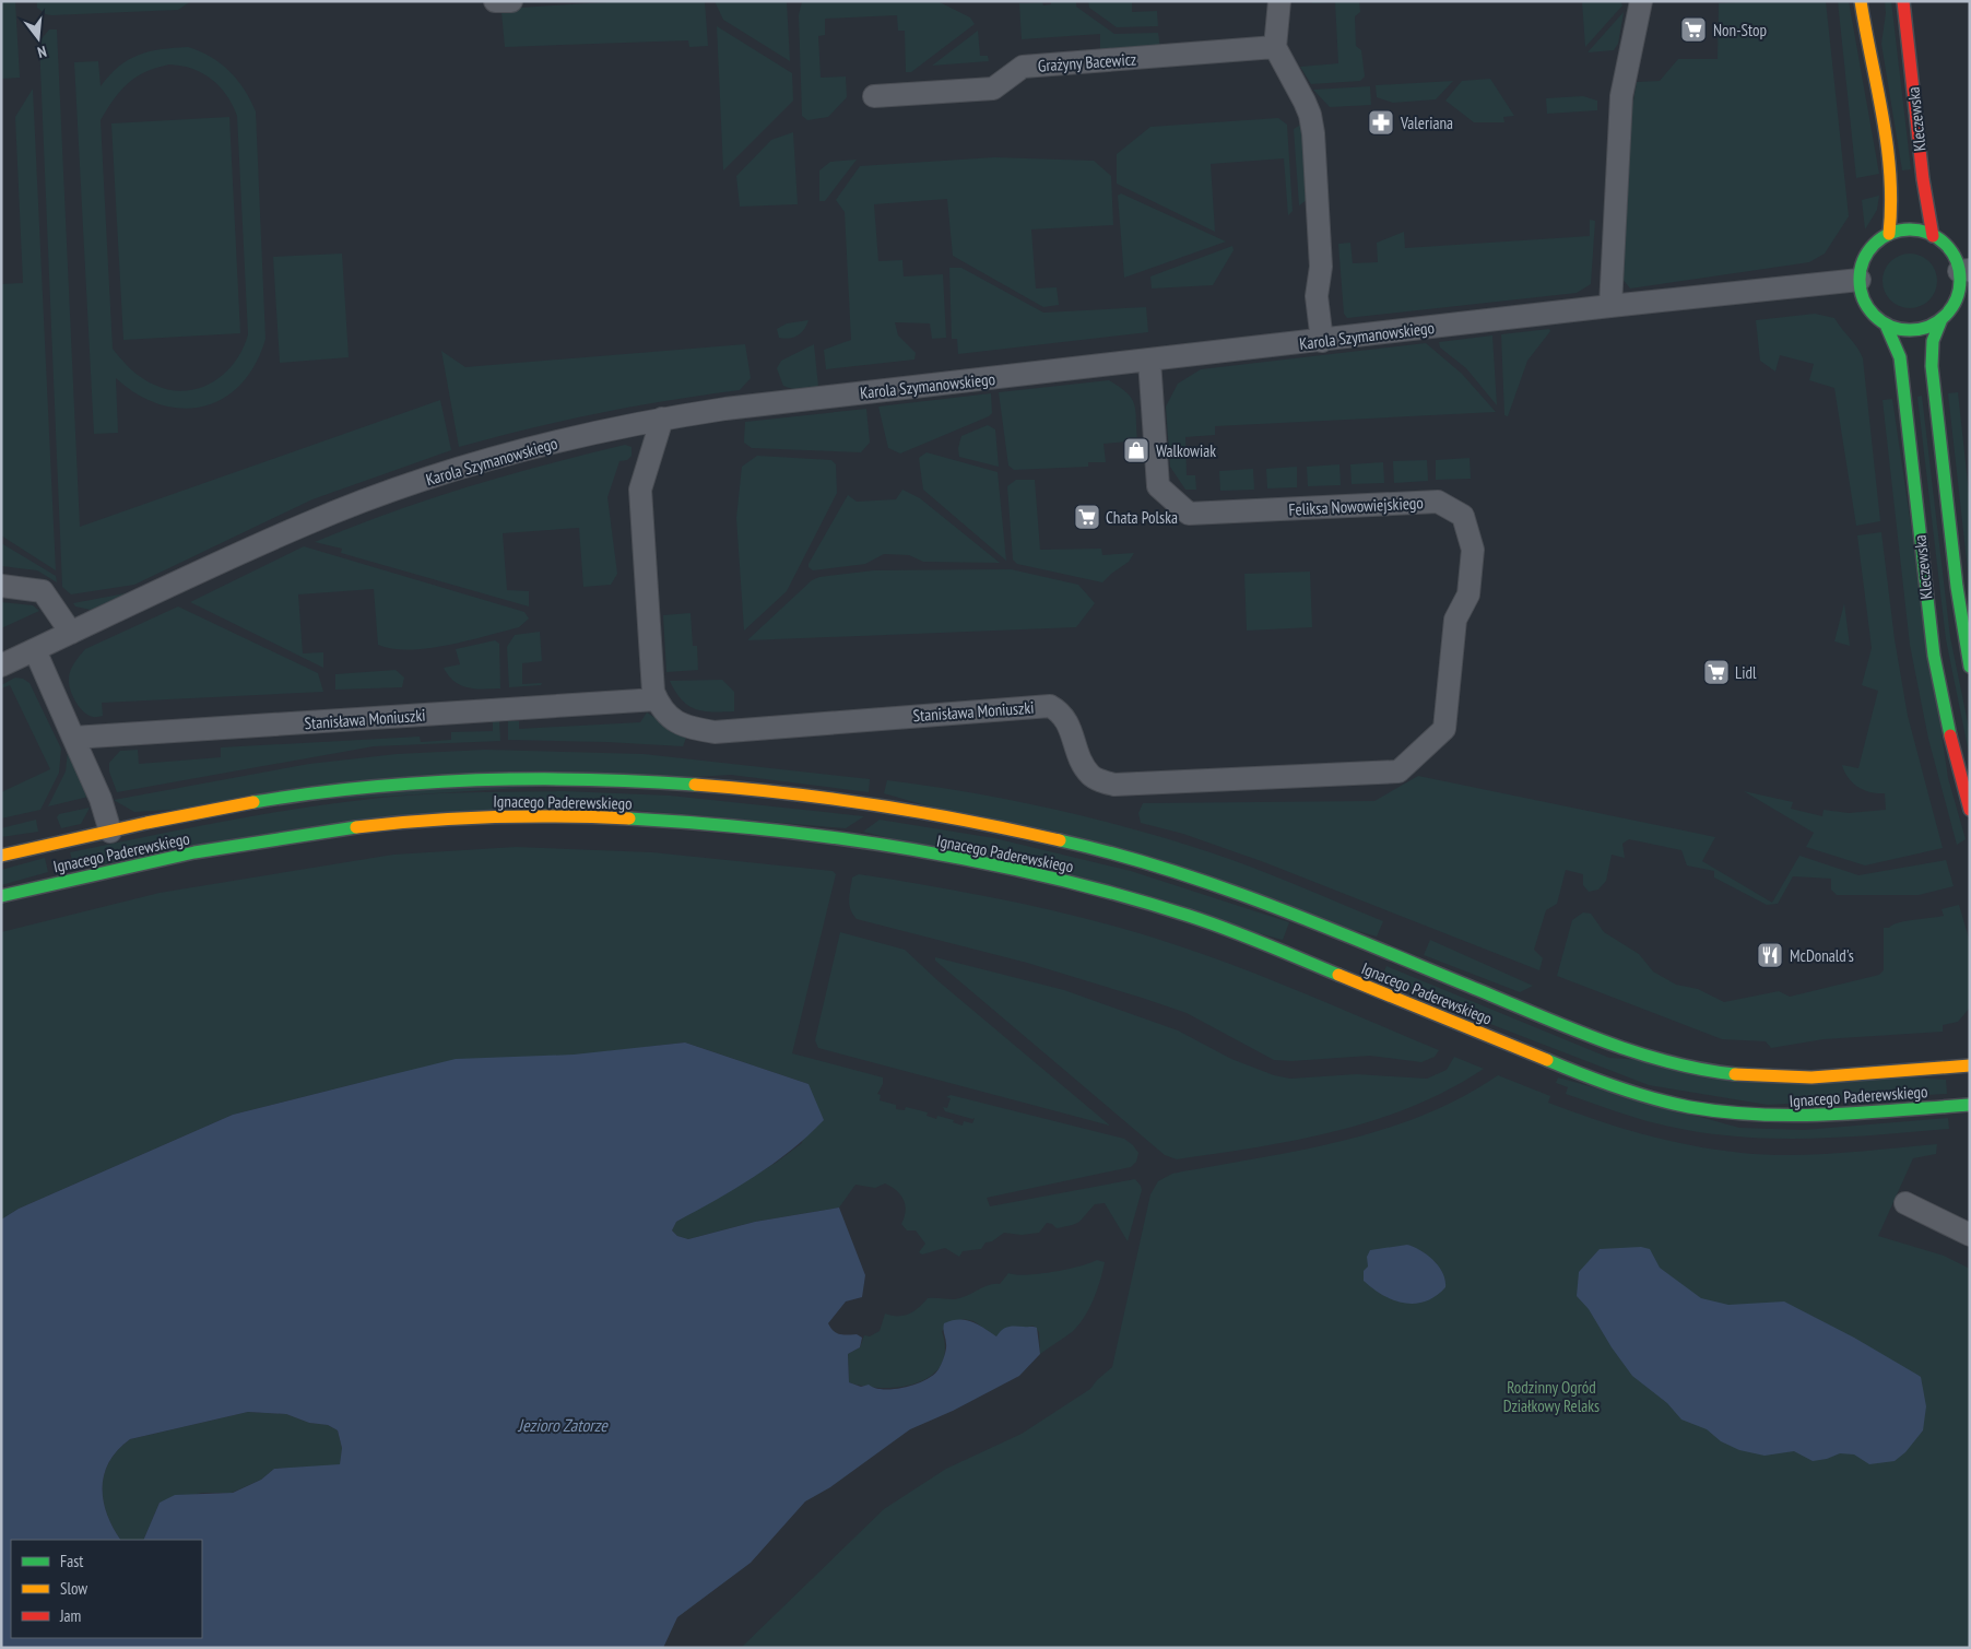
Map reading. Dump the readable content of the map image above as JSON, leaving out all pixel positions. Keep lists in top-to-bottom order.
{
  "streets": {
    "main road": ["Kleczewska", "Ignacego Paderewskiego"],
    "street": [
      "Grażyny Bacewicz",
      "Karola Szymanowskiego",
      "Feliksa Nowowiejskiego",
      "Stanisława Moniuszki"
    ]
  },
  "crossings": [
    ["Kleczewska", "Karola Szymanowskiego"],
    ["Karola Szymanowskiego", "Feliksa Nowowiejskiego"],
    ["Karola Szymanowskiego", "Stanisława Moniuszki"],
    ["Feliksa Nowowiejskiego", "Stanisława Moniuszki"]
  ],
  "water": ["Jezioro Zatorze"],
  "parks": ["Rodzinny Ogród Działkowy Relaks"],
  "places": {
    "supermarket": ["Non-Stop", "Chata Polska", "Lidl"],
    "pharmacy": ["Valeriana"],
    "shop": ["Walkowiak"],
    "restaurant": ["McDonald's"]
  },
  "legend": ["Fast", "Slow", "Jam"],
  "north": "bottom"
}
